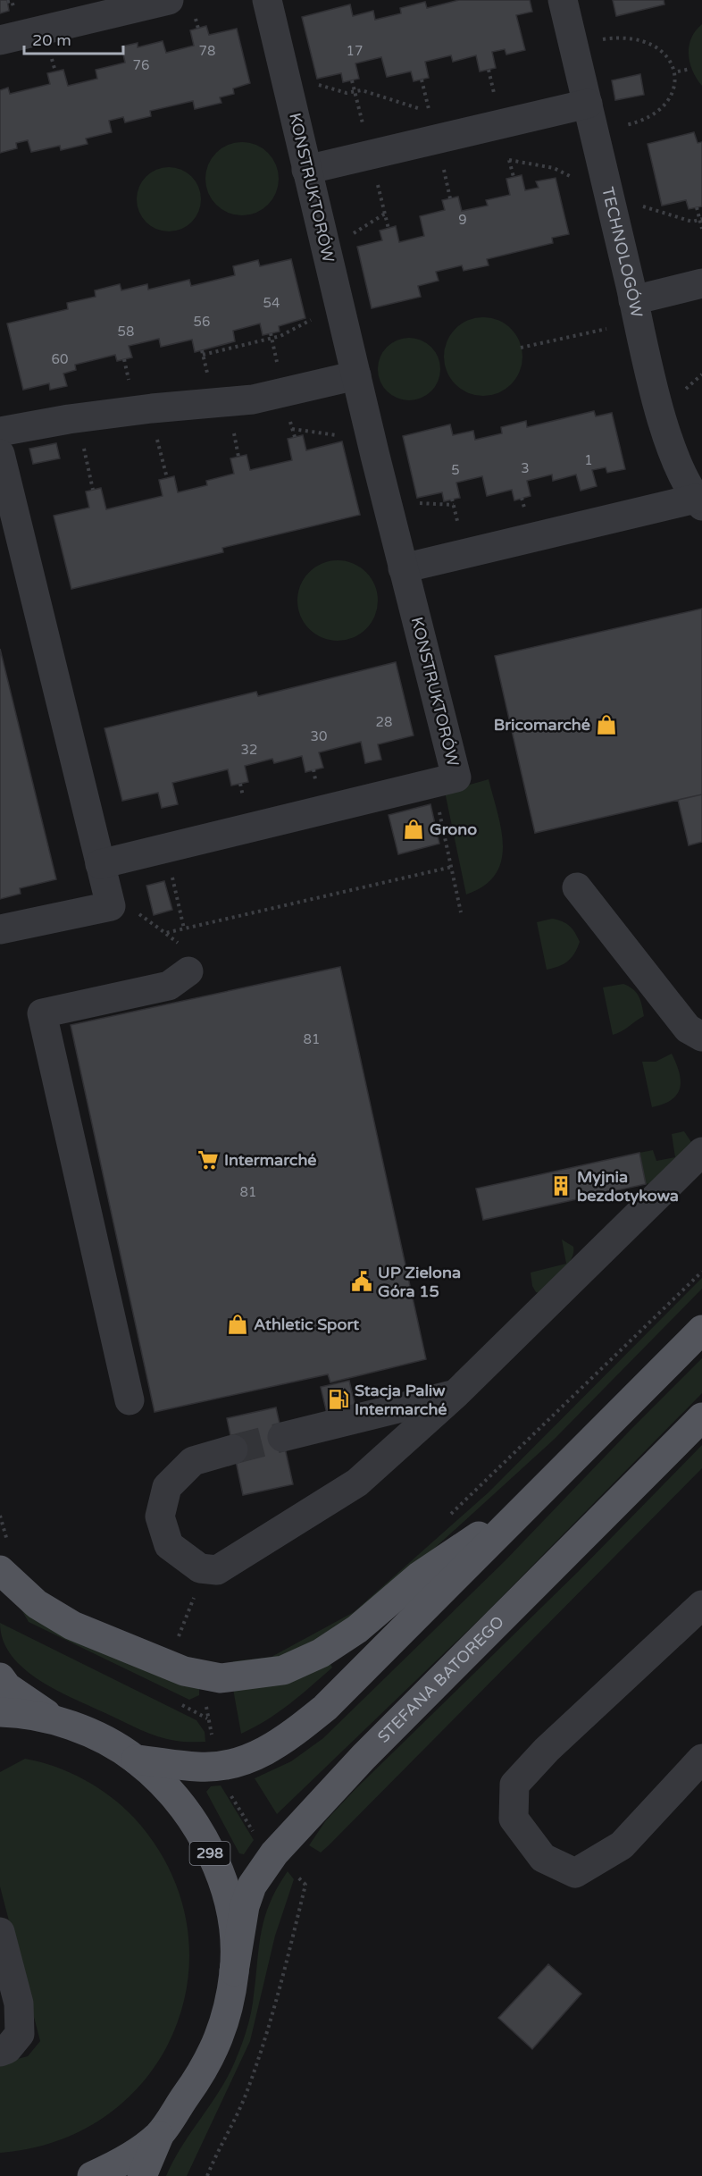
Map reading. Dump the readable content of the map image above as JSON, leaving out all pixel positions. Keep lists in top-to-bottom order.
{
  "streets": {
    "main road": ["STEFANA BATOREGO", "298"],
    "street": ["KONSTRUKTORÓW", "TECHNOLOGÓW"]
  },
  "crossings": [
    ["KONSTRUKTORÓW", "TECHNOLOGÓW"],
    ["STEFANA BATOREGO", "298"]
  ],
  "places": {
    "shop": ["Bricomarché", "Grono", "Athletic Sport"],
    "supermarket": ["Intermarché"],
    "building": ["Myjnia bezdotykowa"],
    "public building": ["UP Zielona Góra 15"],
    "fuel station": ["Stacja Paliw Intermarché"]
  },
  "house_numbers": [
    "78",
    "17",
    "76",
    "9",
    "54",
    "56",
    "58",
    "60",
    "1",
    "3",
    "5",
    "28",
    "30",
    "32",
    "81",
    "81"
  ],
  "scale_bar": "20 m"
}
